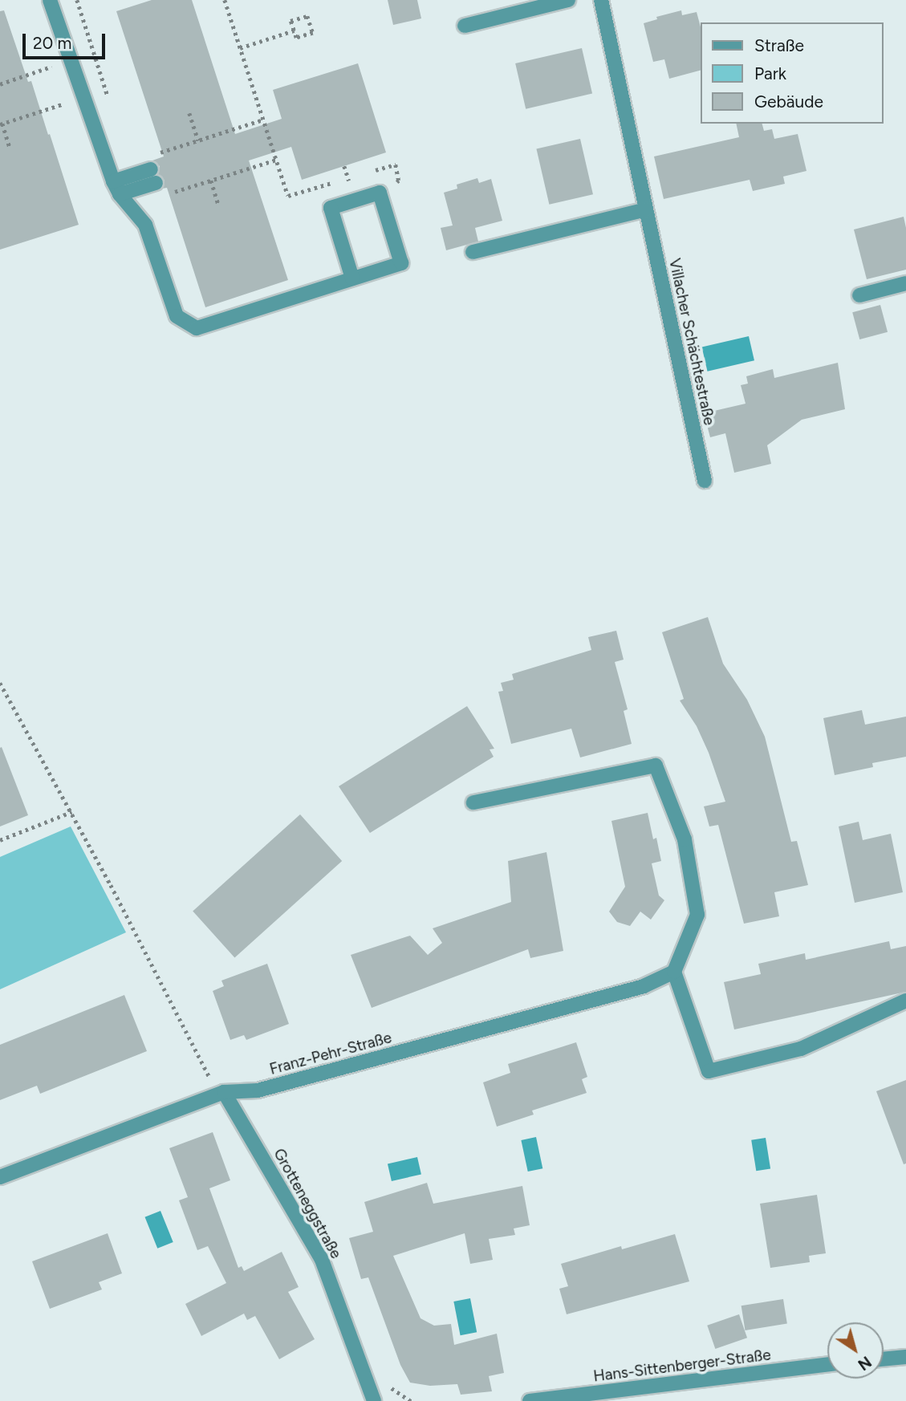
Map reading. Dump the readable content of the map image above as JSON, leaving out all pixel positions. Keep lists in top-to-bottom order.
{
  "streets": {
    "street": [
      "Villacher Schächtestraße",
      "Franz-Pehr-Straße",
      "Grotteneggstraße",
      "Hans-Sittenberger-Straße"
    ]
  },
  "crossings": [
    ["Franz-Pehr-Straße", "Grotteneggstraße"]
  ],
  "legend": ["Straße", "Park", "Gebäude"],
  "scale_bar": "20 m",
  "north": "bottom right"
}
